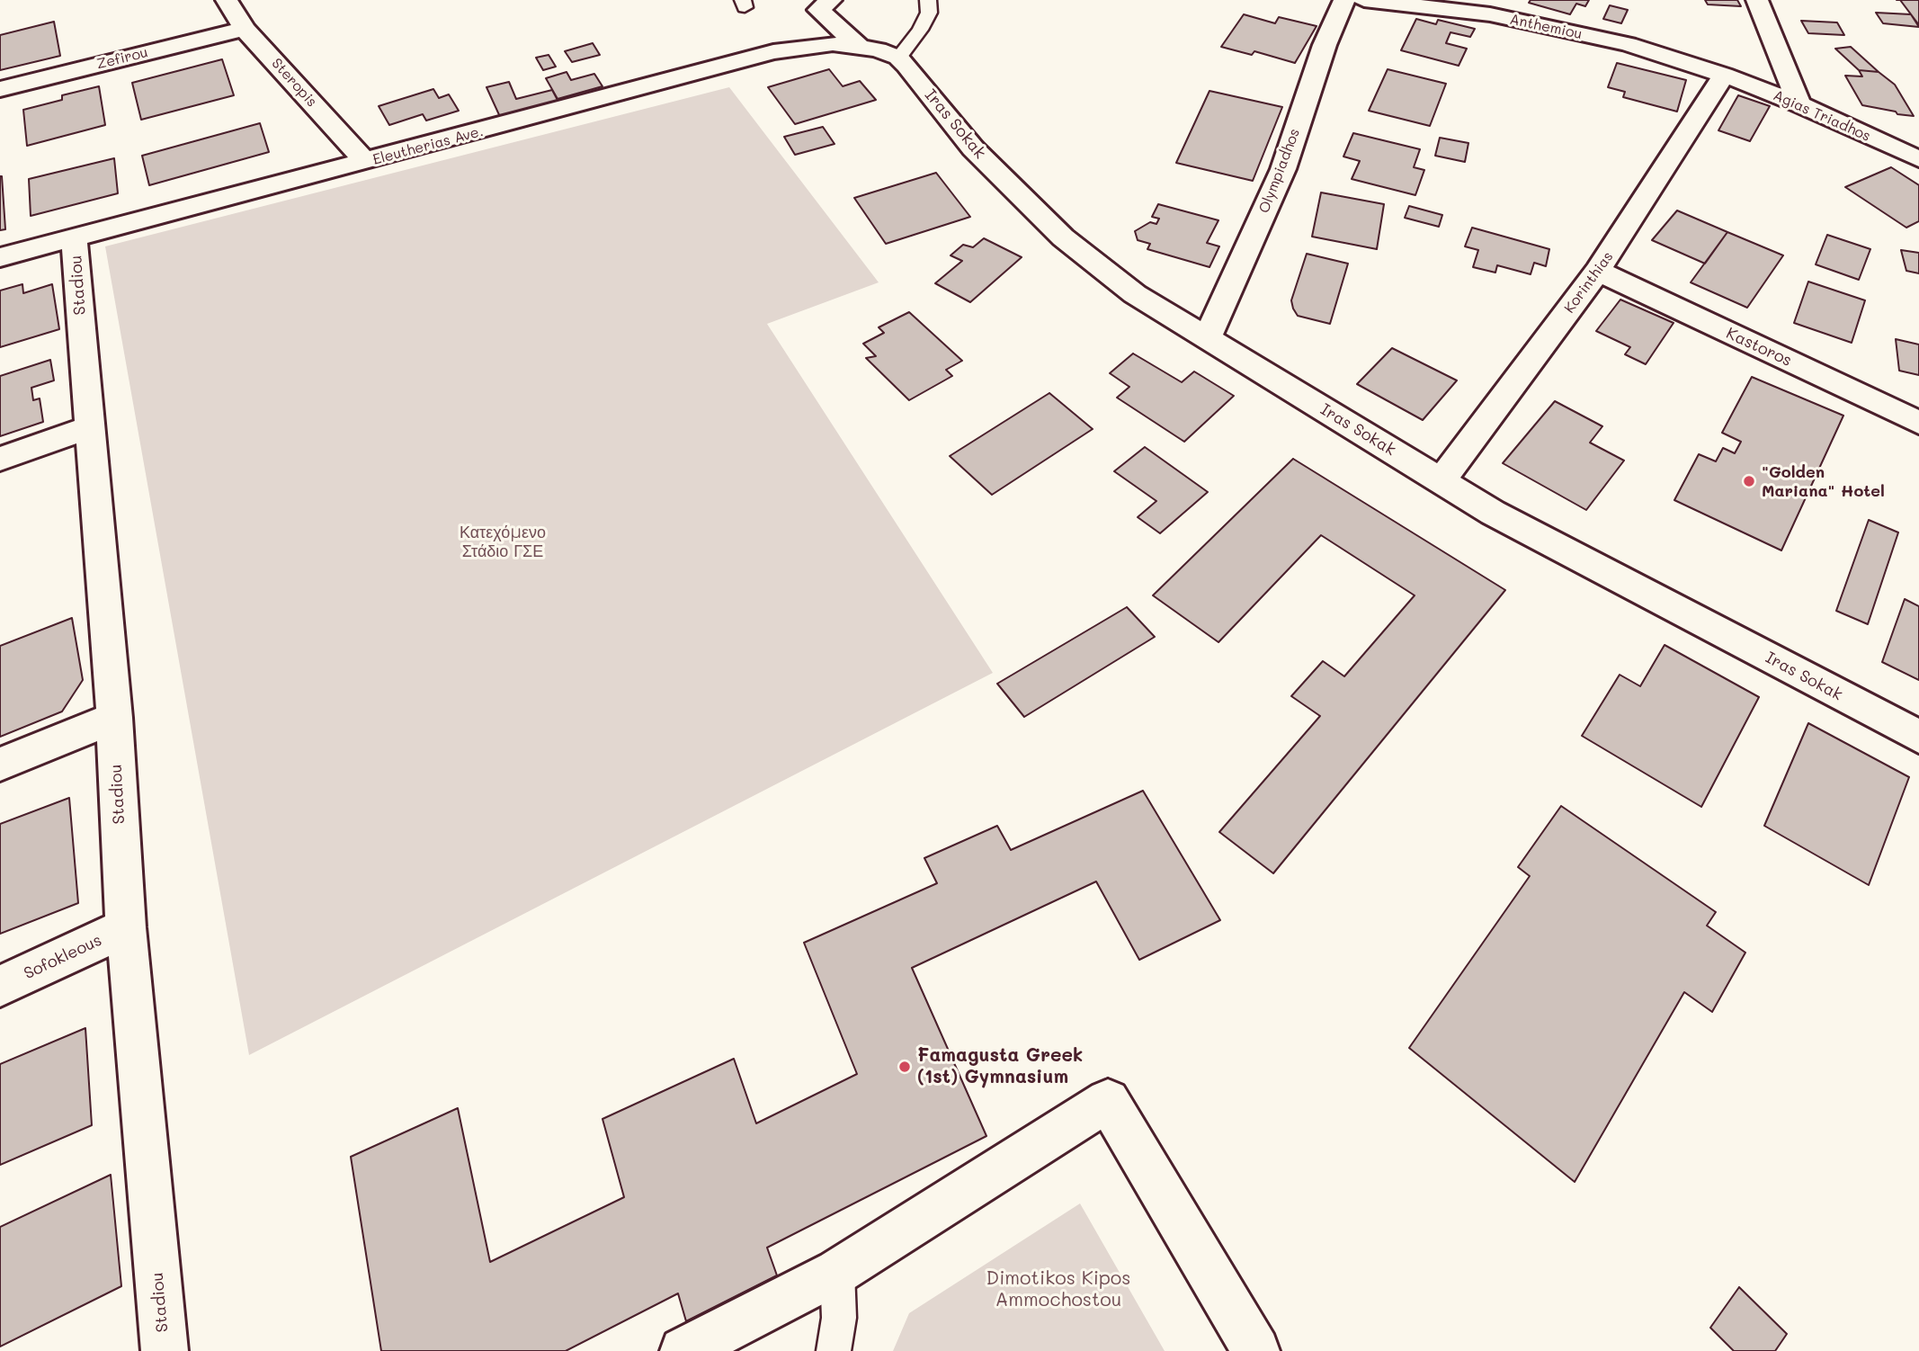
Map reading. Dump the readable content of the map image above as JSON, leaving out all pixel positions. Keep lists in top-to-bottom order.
{
  "streets": {
    "street": [
      "Anthemiou",
      "Zefirou",
      "Steropis",
      "Agias Triadhos",
      "Iras Sokak",
      "Eleutherias Ave.",
      "Olympiadhos",
      "Korinthias",
      "Stadiou",
      "Kastoros",
      "Sofokleous"
    ]
  },
  "crossings": [
    ["Anthemiou", "Agias Triadhos"],
    ["Anthemiou", "Korinthias"],
    ["Zefirou", "Steropis"],
    ["Steropis", "Eleutherias Ave."],
    ["Agias Triadhos", "Korinthias"],
    ["Iras Sokak", "Eleutherias Ave."],
    ["Iras Sokak", "Olympiadhos"],
    ["Iras Sokak", "Korinthias"],
    ["Eleutherias Ave.", "Stadiou"],
    ["Korinthias", "Kastoros"],
    ["Stadiou", "Sofokleous"]
  ],
  "parks": ["Κατεχόμενο Στάδιο ΓΣΕ", "Dimotikos Kipos Ammochostou"],
  "places": ["\"Golden Mariana\" Hotel", "Famagusta Greek (1st) Gymnasium"]
}
